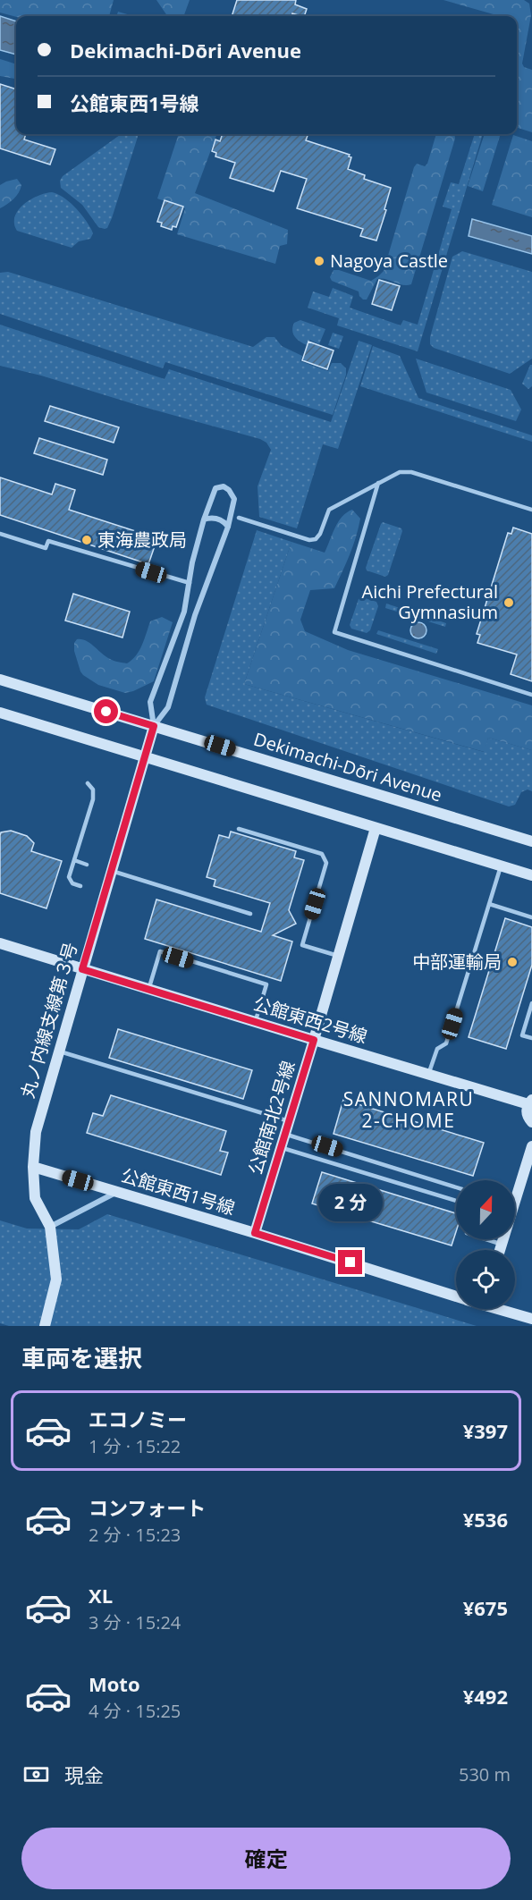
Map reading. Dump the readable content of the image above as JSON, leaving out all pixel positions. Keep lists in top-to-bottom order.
{
  "streets": {
    "street": [
      "Dekimachi-Dōri Avenue",
      "丸ノ内線支線第３号",
      "公館東西2号線",
      "公館南北2号線",
      "公館東西1号線"
    ]
  },
  "crossings": [
    ["Dekimachi-Dōri Avenue", "丸ノ内線支線第３号"],
    ["丸ノ内線支線第３号", "公館東西2号線"],
    ["丸ノ内線支線第３号", "公館東西1号線"],
    ["公館東西2号線", "公館南北2号線"],
    ["公館南北2号線", "公館東西1号線"]
  ],
  "districts": ["SANNOMARU 2-CHOME"],
  "places": [
    "Nagoya Castle",
    "東海農政局",
    "Aichi Prefectural Gymnasium",
    "中部運輸局"
  ],
  "north": "top",
  "page": {
    "banner": ["Dekimachi-Dōri Avenue", "公館東西1号線"],
    "bubble": "2 分",
    "heading": "車両を選択",
    "list": [
      {
        "name": "エコノミー",
        "note": "1 分 · 15:22",
        "value": "¥397"
      },
      {
        "name": "コンフォート",
        "note": "2 分 · 15:23",
        "value": "¥536"
      },
      {
        "name": "XL",
        "note": "3 分 · 15:24",
        "value": "¥675"
      },
      {
        "name": "Moto",
        "note": "4 分 · 15:25",
        "value": "¥492"
      }
    ],
    "pay": ["現金", "530 m"],
    "buttons": "確定"
  }
}
